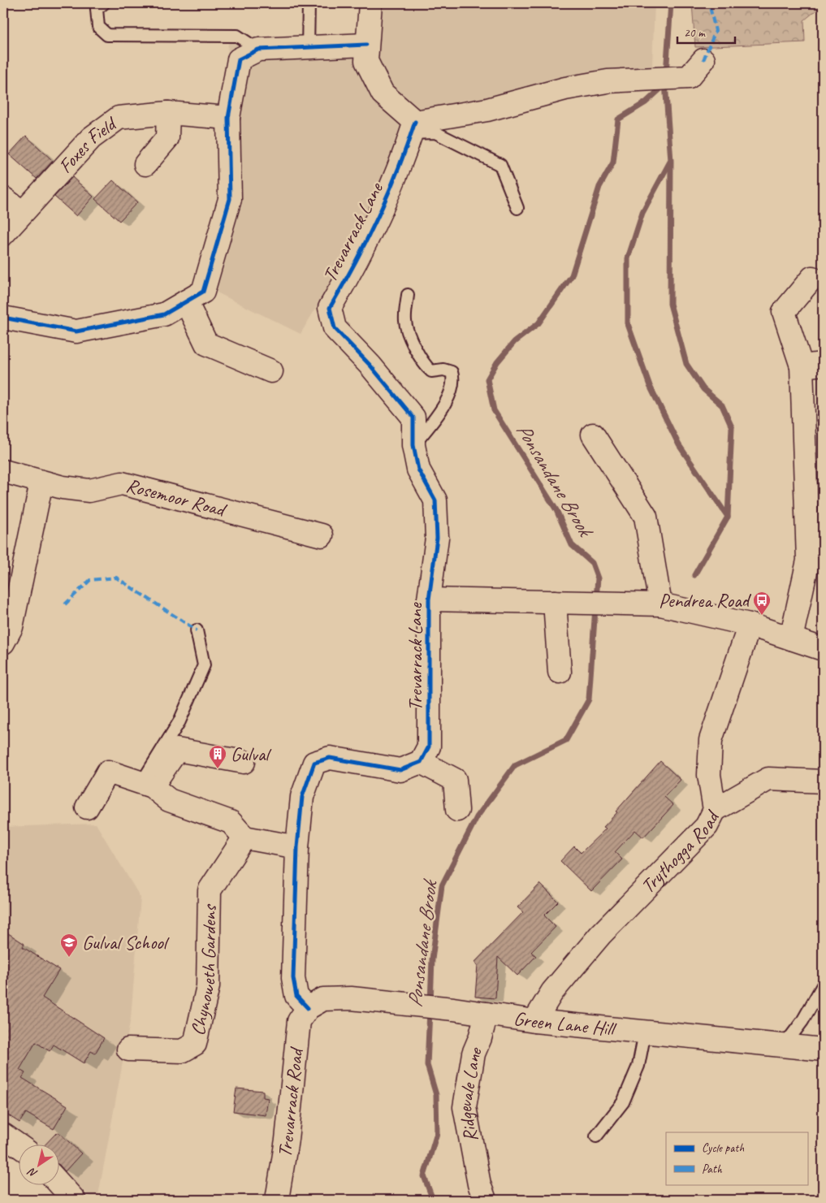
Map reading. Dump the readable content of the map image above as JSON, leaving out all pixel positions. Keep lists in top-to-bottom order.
{
  "streets": {
    "street": [
      "Foxes Field",
      "Trevarrack Lane",
      "Rosemoor Road",
      "Trythogga Road",
      "Chynoweth Gardens",
      "Green Lane Hill",
      "Ridgevale Lane",
      "Trevarrack Road"
    ]
  },
  "crossings": [
    ["Trythogga Road", "Green Lane Hill"],
    ["Green Lane Hill", "Ridgevale Lane"],
    ["Green Lane Hill", "Trevarrack Road"]
  ],
  "water": ["Ponsandane Brook"],
  "places": {
    "bus stop": ["Pendrea Road"],
    "building": ["Gulval"],
    "school or university": ["Gulval School"]
  },
  "legend": ["Cycle path", "Path"],
  "scale_bar": "20 m",
  "north": "bottom left"
}
